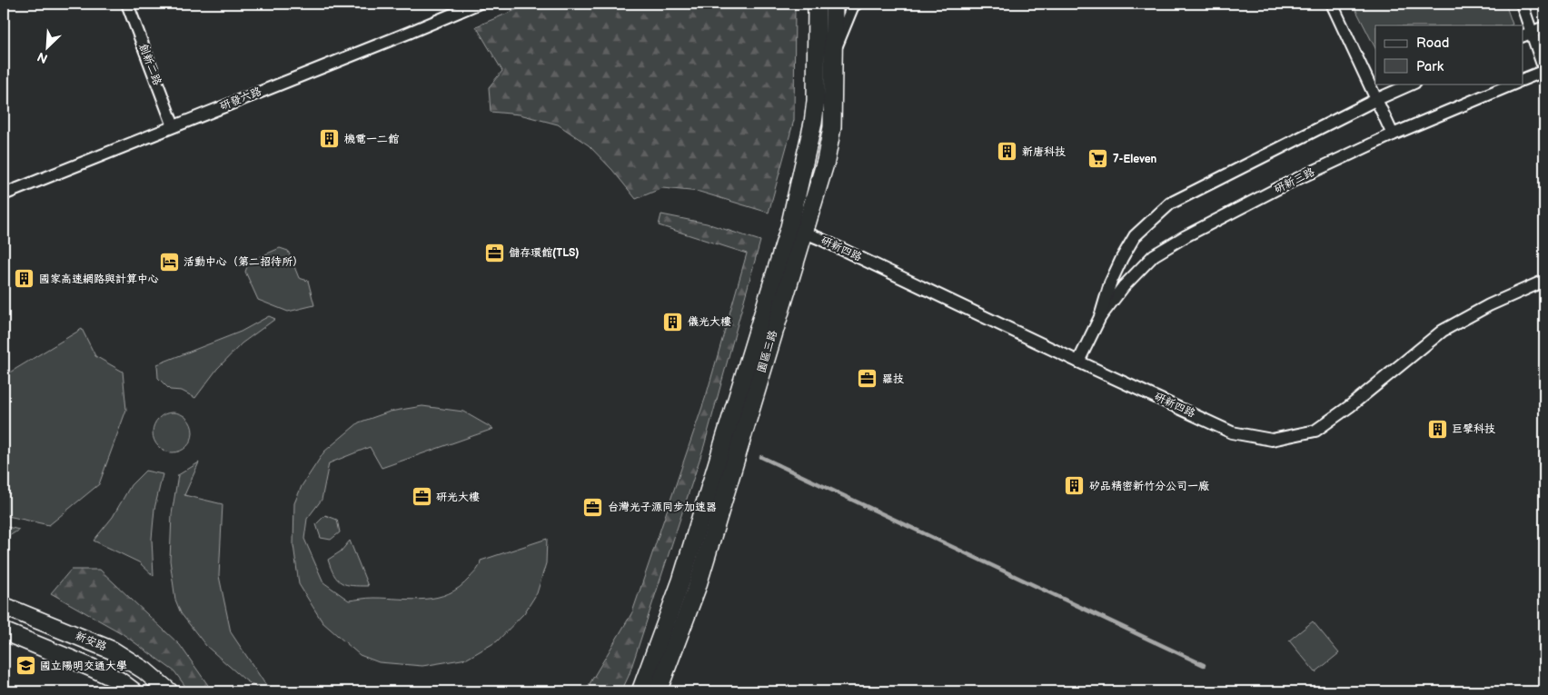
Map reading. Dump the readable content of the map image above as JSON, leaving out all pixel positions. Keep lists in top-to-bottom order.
{
  "streets": {
    "street": [
      "創新二路",
      "研發六路",
      "研新三路",
      "研新四路",
      "園區三路",
      "新安路"
    ]
  },
  "crossings": [
    ["創新二路", "研發六路"],
    ["研新三路", "研新四路"],
    ["研新四路", "園區三路"]
  ],
  "places": {
    "building": [
      "機電一二館",
      "新唐科技",
      "國家高速網路與計算中心",
      "儀光大樓",
      "巨擘科技",
      "矽品精密新竹分公司一廠"
    ],
    "supermarket": ["7-Eleven"],
    "office": [
      "儲存環館(TLS)",
      "羅技",
      "研光大樓",
      "台灣光子源同步加速器"
    ],
    "hotel": ["活動中心（第二招待所）"],
    "school or university": ["國立陽明交通大學"]
  },
  "legend": ["Road", "Park"],
  "north": "bottom left"
}
